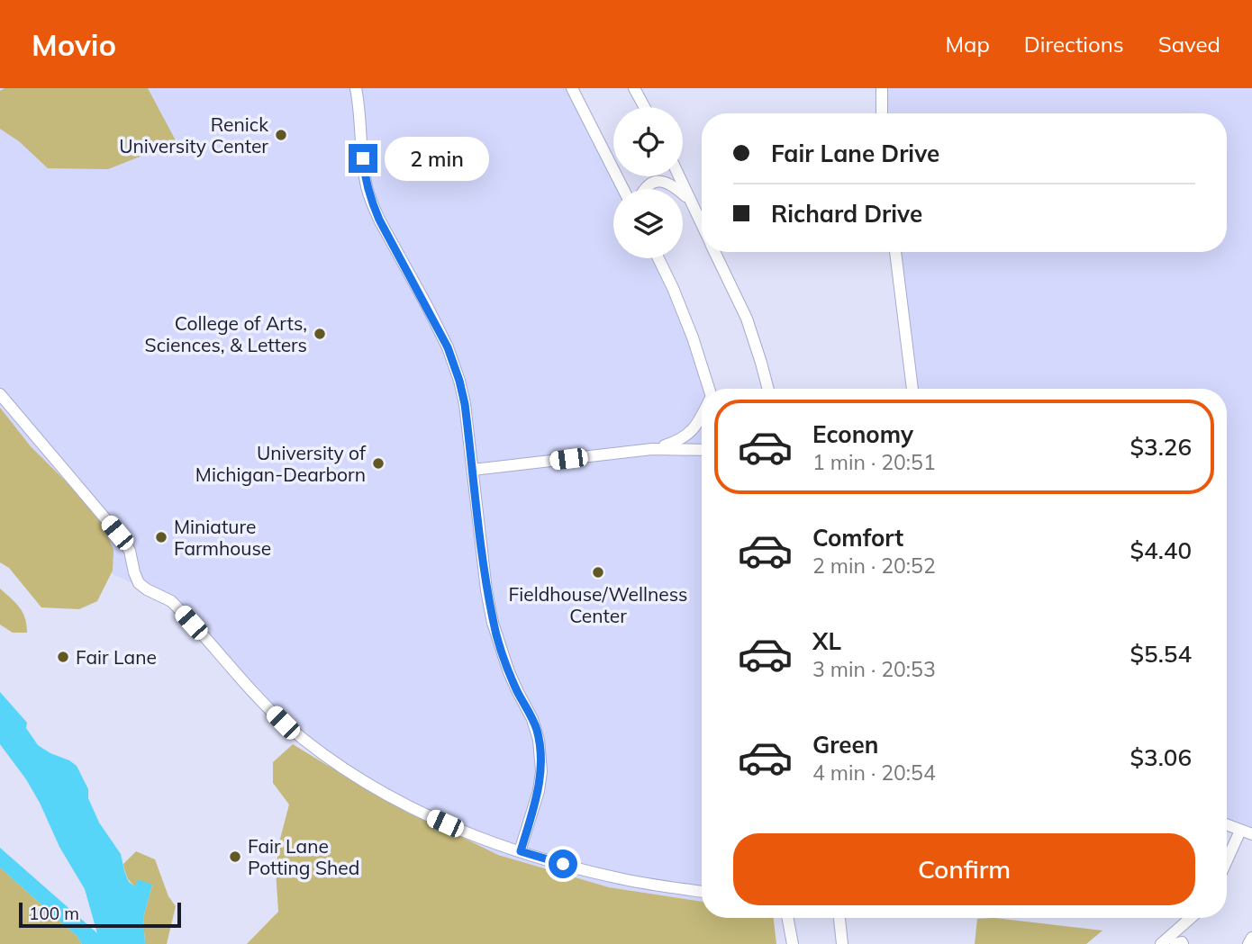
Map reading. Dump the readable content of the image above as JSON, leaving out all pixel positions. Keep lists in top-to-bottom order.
{
  "places": [
    "Renick University Center",
    "College of Arts, Sciences, & Letters",
    "University of Michigan-Dearborn",
    "Miniature Farmhouse",
    "Fieldhouse/Wellness Center",
    "Fair Lane",
    "Fair Lane Potting Shed"
  ],
  "scale_bar": "100 m",
  "page": {
    "header": "Movio",
    "nav": ["Map", "Directions", "Saved"],
    "banner": ["Fair Lane Drive", "Richard Drive"],
    "bubble": "2 min",
    "list": [
      {
        "name": "Economy",
        "note": "1 min · 20:51",
        "value": "$3.26"
      },
      {
        "name": "Comfort",
        "note": "2 min · 20:52",
        "value": "$4.40"
      },
      {
        "name": "XL",
        "note": "3 min · 20:53",
        "value": "$5.54"
      },
      {
        "name": "Green",
        "note": "4 min · 20:54",
        "value": "$3.06"
      }
    ],
    "buttons": "Confirm",
    "scale": "100 m"
  }
}
